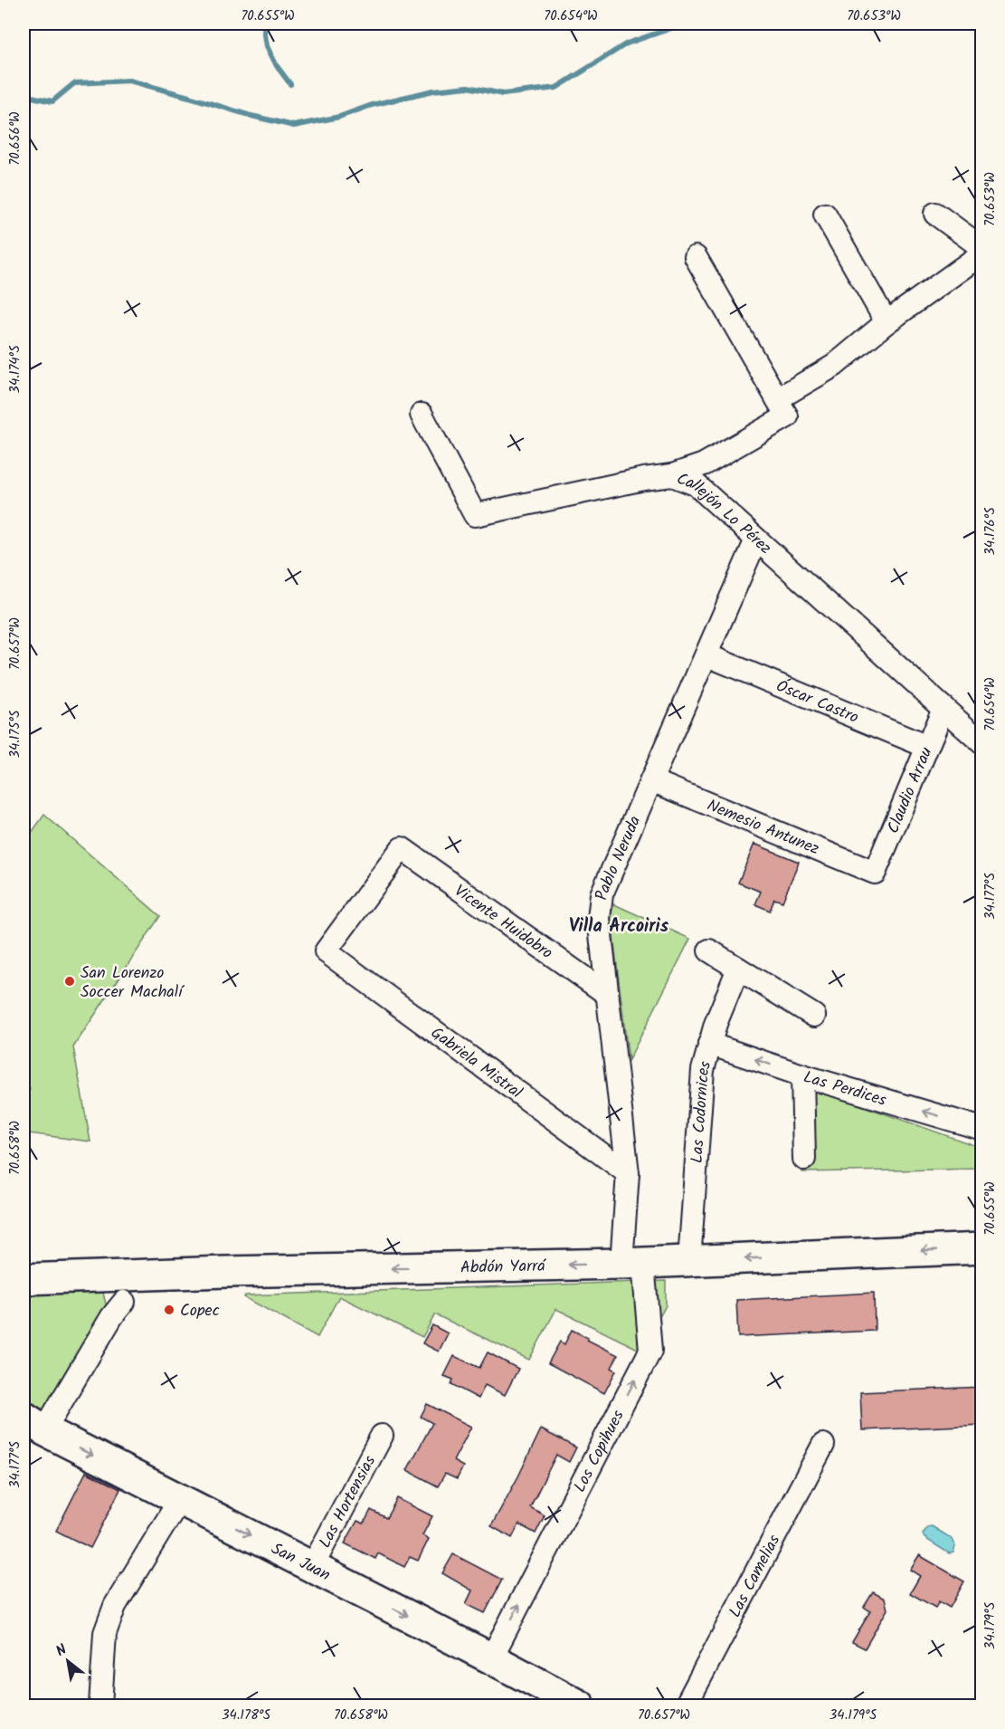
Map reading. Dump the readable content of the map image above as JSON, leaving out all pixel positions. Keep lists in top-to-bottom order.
{
  "streets": {
    "main road": ["Abdón Yarrá", "San Juan"],
    "street": [
      "Callejón Lo Pérez",
      "Óscar Castro",
      "Claudio Arrau",
      "Nemesio Antunez",
      "Pablo Neruda",
      "Vicente Huidobro",
      "Gabriela Mistral",
      "Las Perdices",
      "Las Codornices",
      "Los Copihues",
      "Las Hortensias",
      "Las Camelias"
    ]
  },
  "crossings": [
    ["Callejón Lo Pérez", "Claudio Arrau"],
    ["Callejón Lo Pérez", "Pablo Neruda"],
    ["Óscar Castro", "Claudio Arrau"],
    ["Óscar Castro", "Pablo Neruda"],
    ["Claudio Arrau", "Nemesio Antunez"],
    ["Nemesio Antunez", "Pablo Neruda"],
    ["Pablo Neruda", "Vicente Huidobro"],
    ["Pablo Neruda", "Gabriela Mistral"],
    ["Pablo Neruda", "Abdón Yarrá"],
    ["Pablo Neruda", "Los Copihues"],
    ["Vicente Huidobro", "Gabriela Mistral"],
    ["Las Perdices", "Las Codornices"],
    ["Las Codornices", "Abdón Yarrá"],
    ["Abdón Yarrá", "Los Copihues"],
    ["Los Copihues", "San Juan"],
    ["Las Hortensias", "San Juan"]
  ],
  "one_way": ["Abdón Yarrá", "Los Copihues", "San Juan"],
  "districts": ["Villa Arcoiris"],
  "places": ["San Lorenzo Soccer Machalí", "Copec"],
  "north": "top left",
  "coordinates": [
    "70.655°W",
    "70.654°W",
    "70.653°W",
    "70.656°W",
    "34.174°S",
    "34.176°S",
    "70.657°W",
    "34.175°S",
    "34.177°S",
    "70.658°W",
    "34.179°S",
    "34.178°S"
  ]
}
